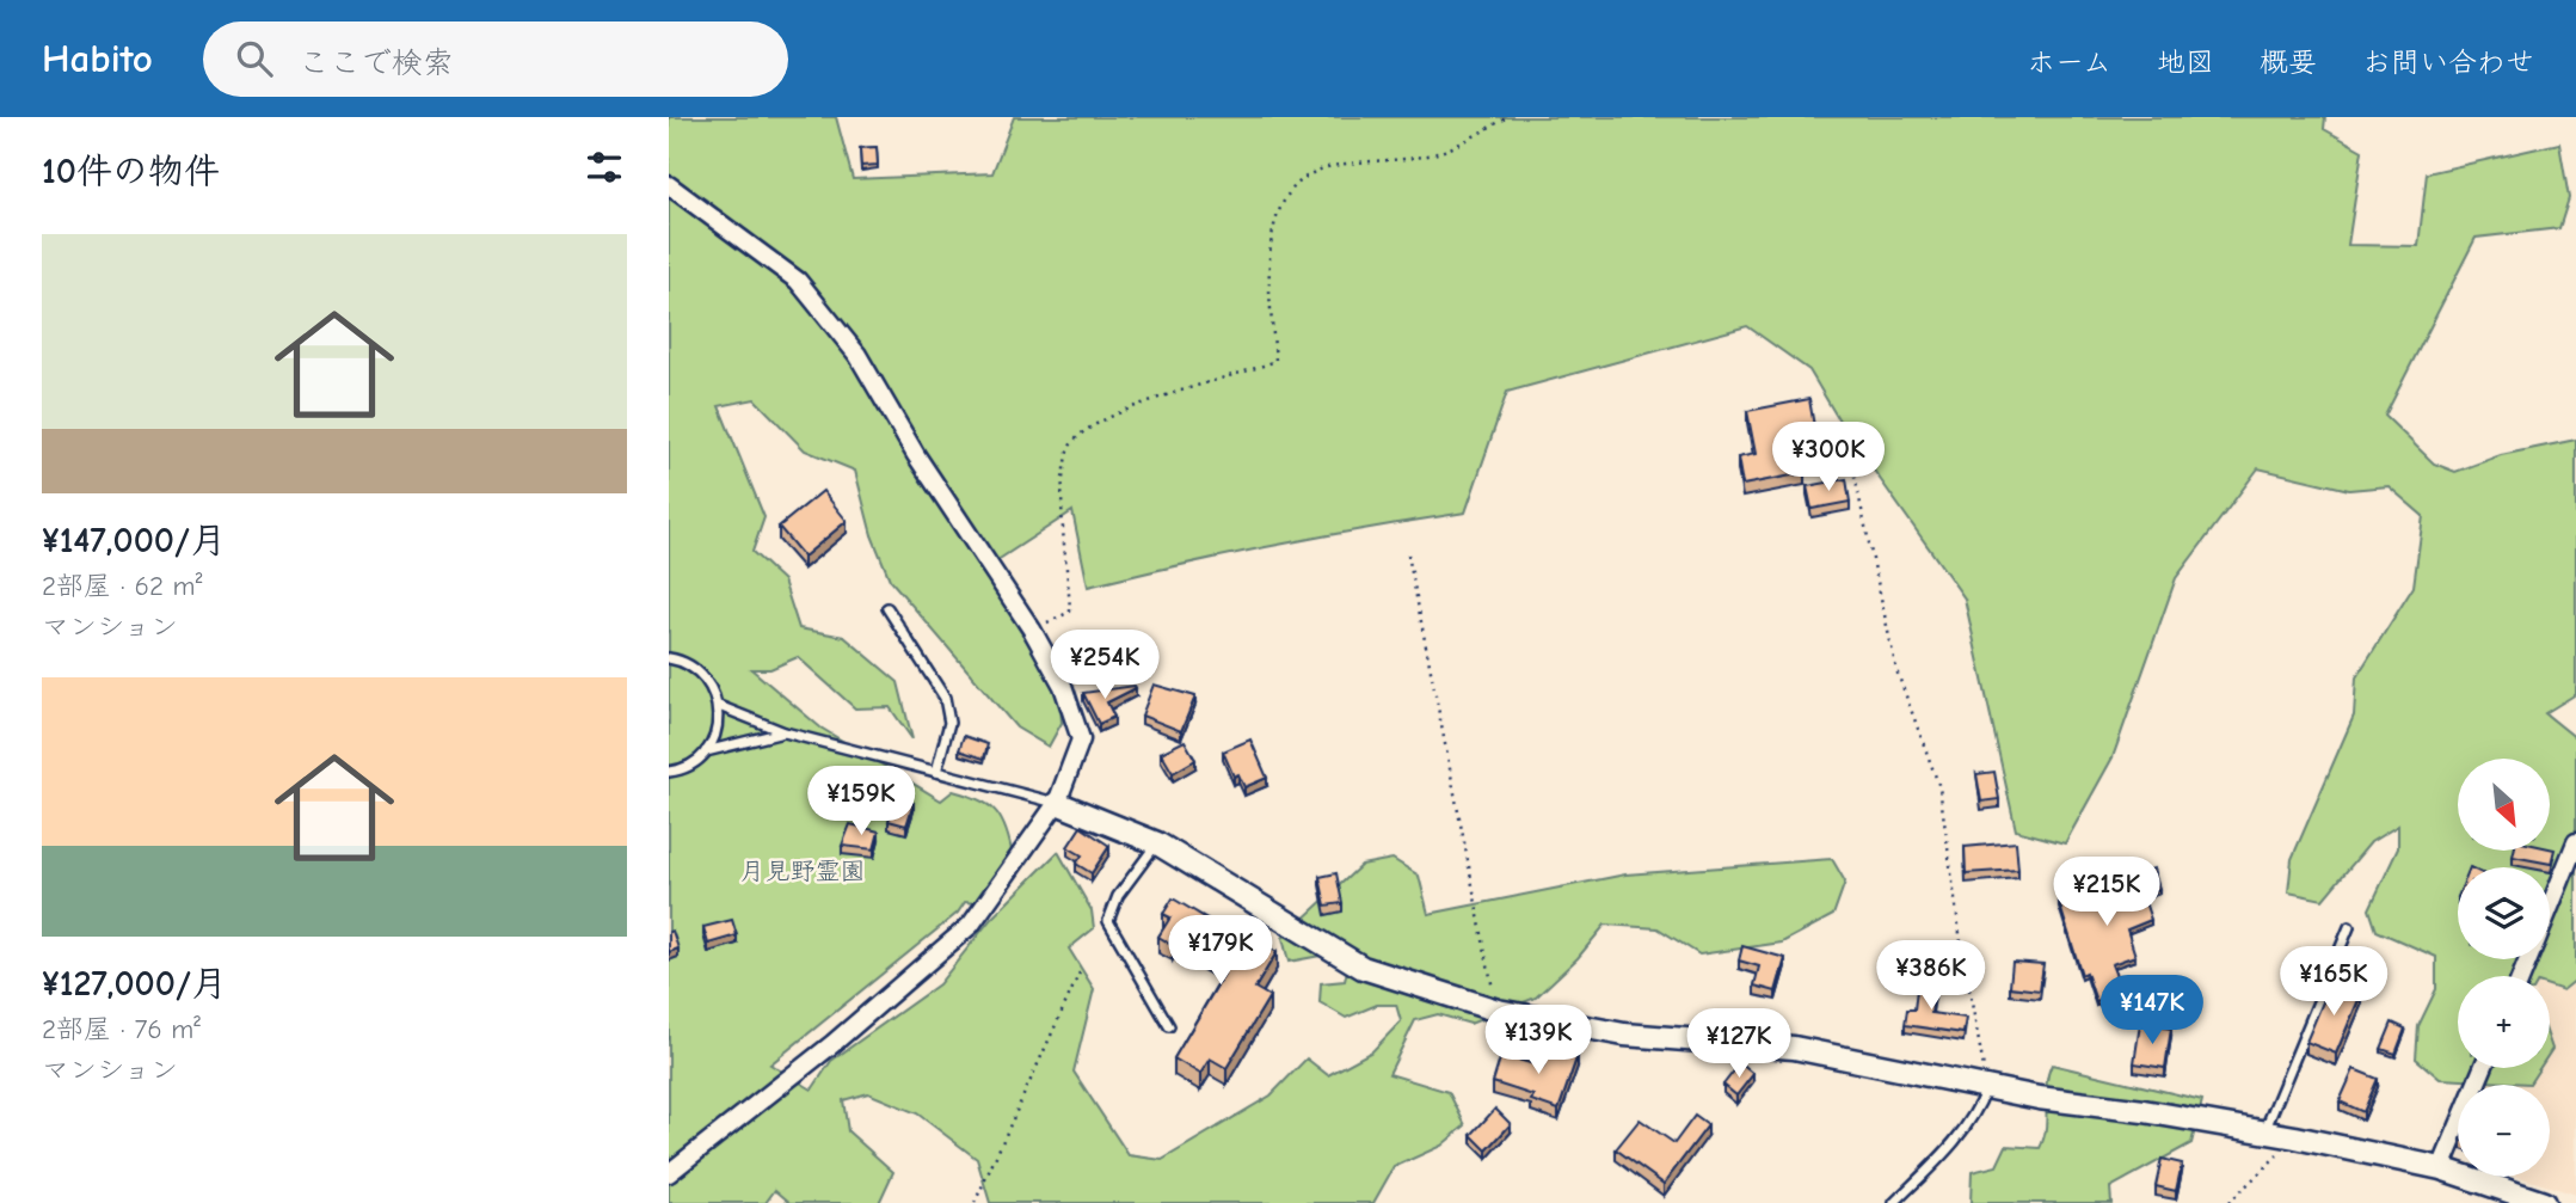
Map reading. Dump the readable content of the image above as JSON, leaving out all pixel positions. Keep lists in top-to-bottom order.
{
  "parks": ["月見野霊園"],
  "north": "bottom right",
  "page": {
    "header": "Habito",
    "search": "ここで検索",
    "nav": [
      "ホーム",
      "地図",
      "概要",
      "お問い合わせ"
    ],
    "heading": "10件の物件",
    "list": [
      {
        "name": "¥147,000/月",
        "note": "2部屋 · 62 m² · マンション"
      },
      {
        "name": "¥127,000/月",
        "note": "2部屋 · 76 m² · マンション"
      }
    ],
    "price": [
      "¥300K",
      "¥254K",
      "¥159K",
      "¥215K",
      "¥179K",
      "¥386K",
      "¥165K",
      "¥147K",
      "¥139K",
      "¥127K"
    ],
    "map_buttons": ["+", "−"]
  }
}
